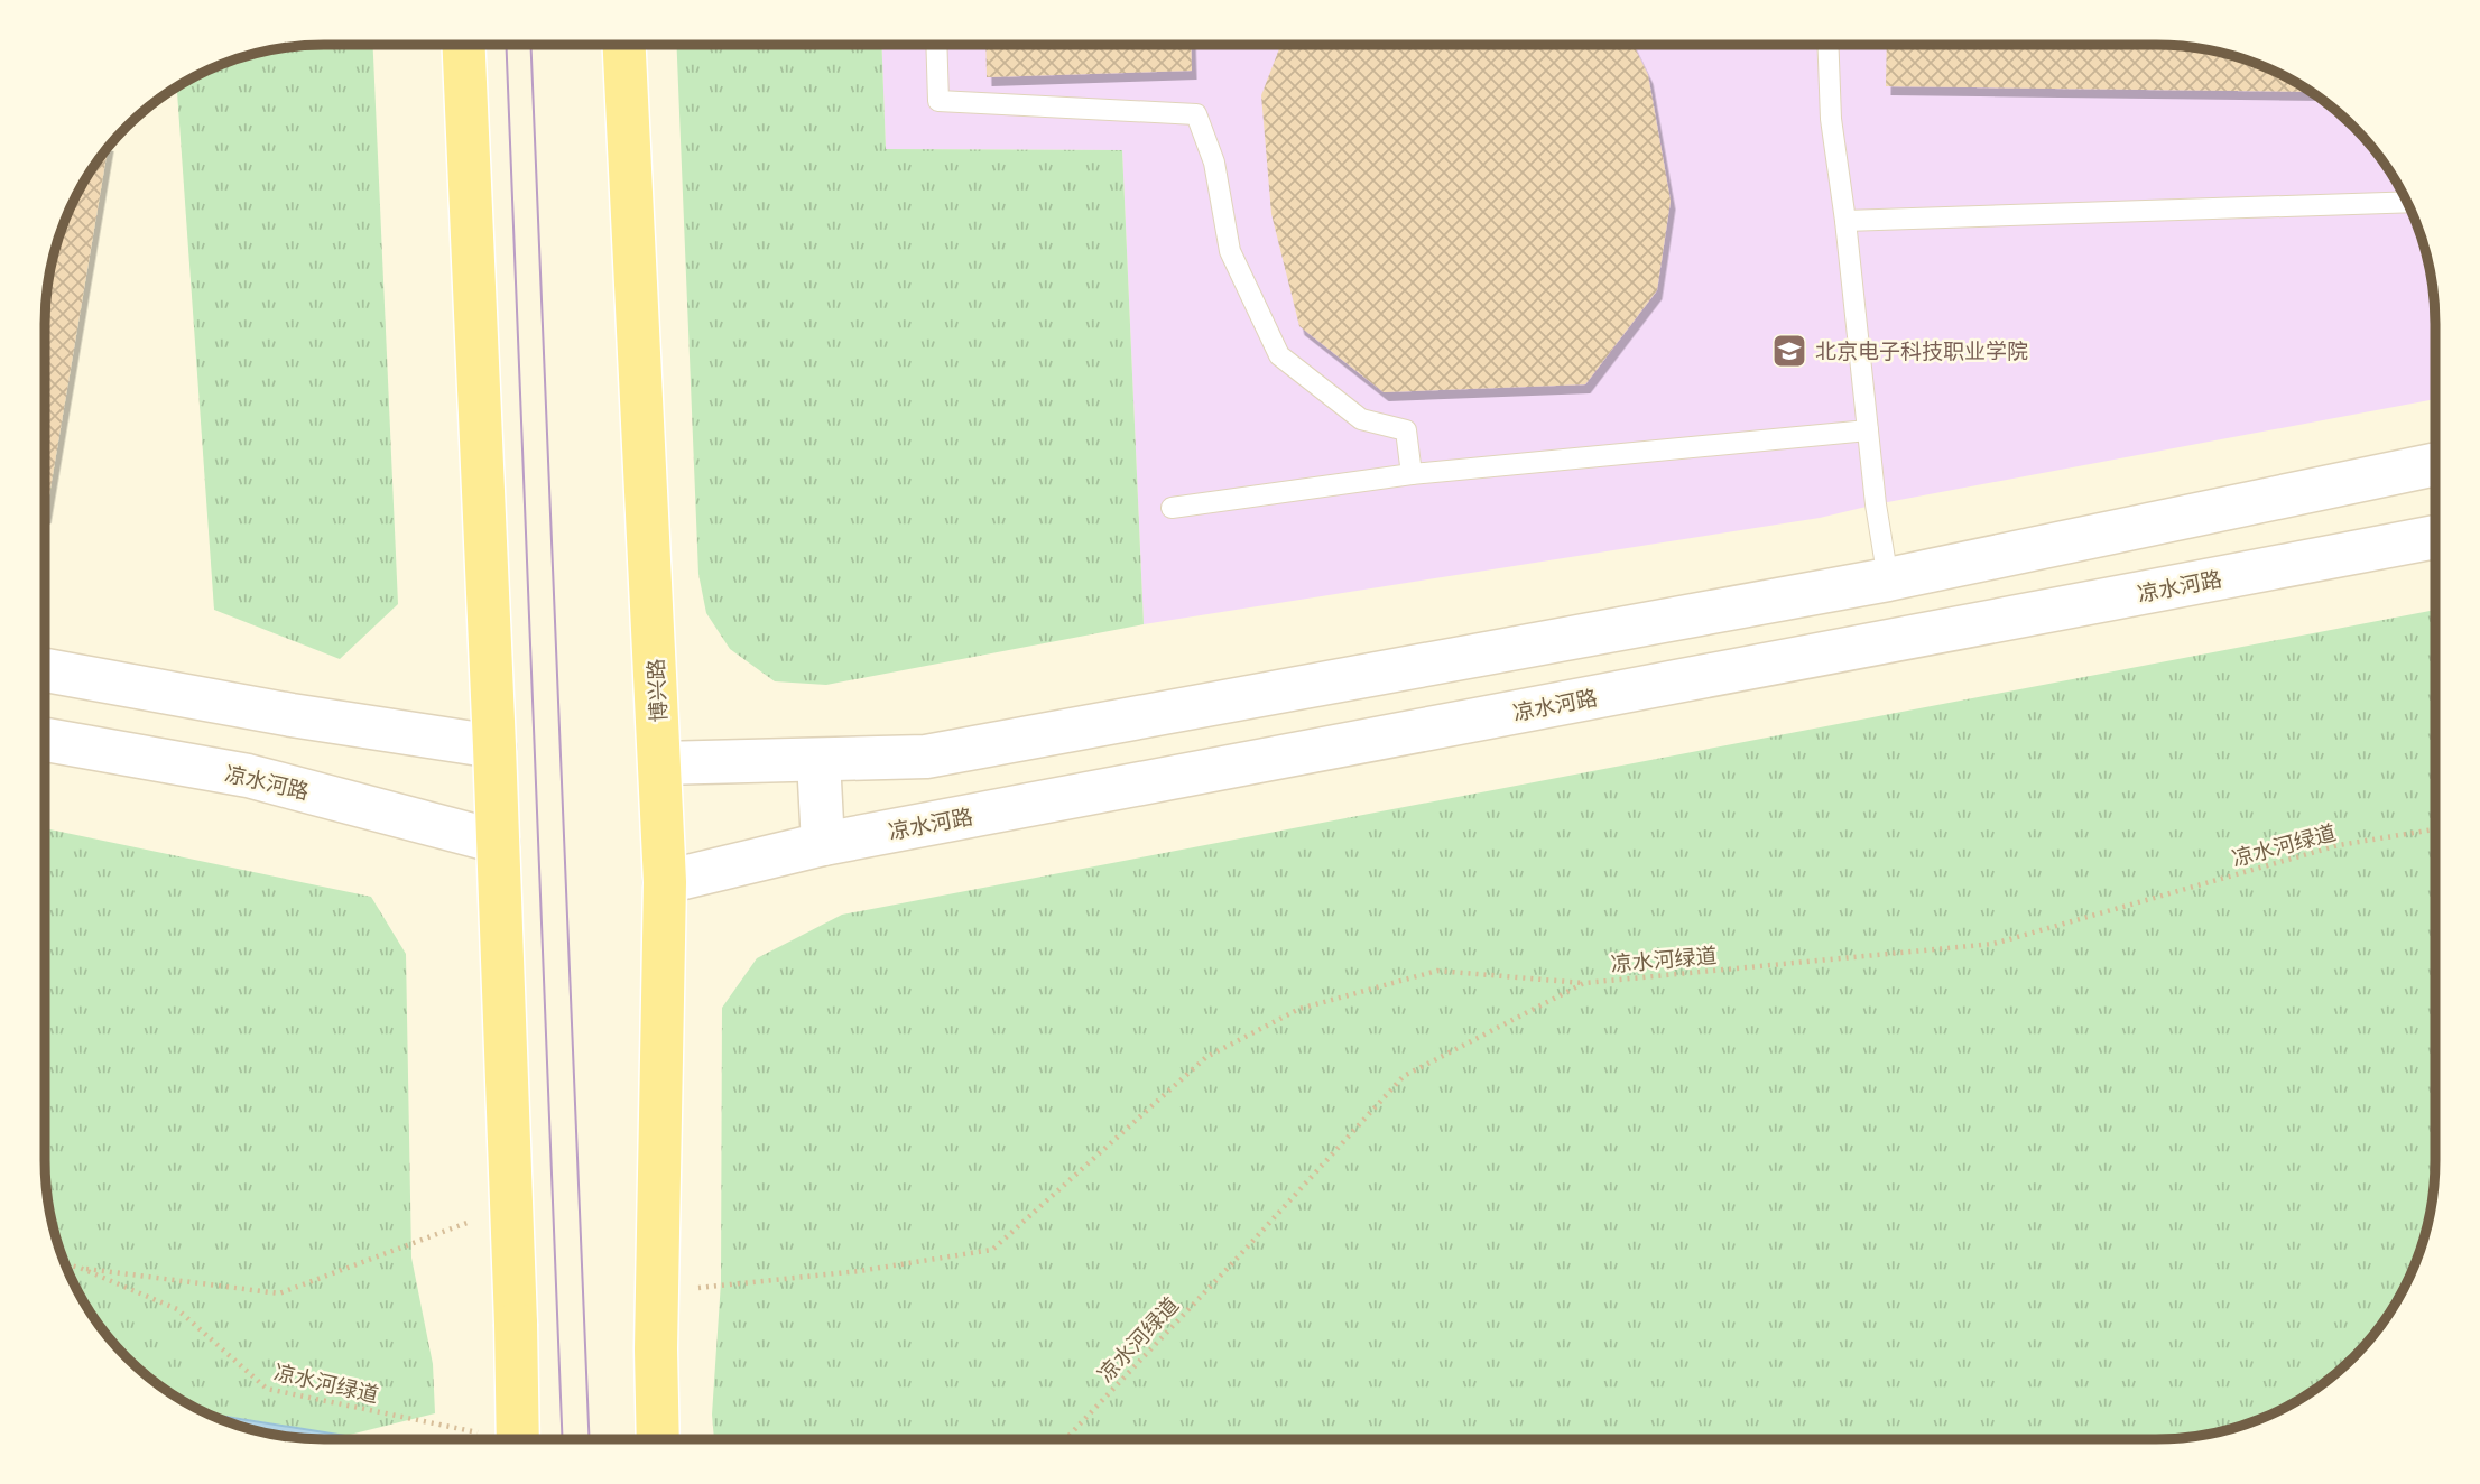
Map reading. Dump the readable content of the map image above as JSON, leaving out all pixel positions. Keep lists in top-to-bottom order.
{
  "streets": {
    "main road": ["博兴路"],
    "street": ["凉水河路"],
    "path": ["凉水河绿道"]
  },
  "crossings": [
    ["凉水河路", "博兴路"]
  ],
  "places": {
    "school or university": ["北京电子科技职业学院"]
  }
}
